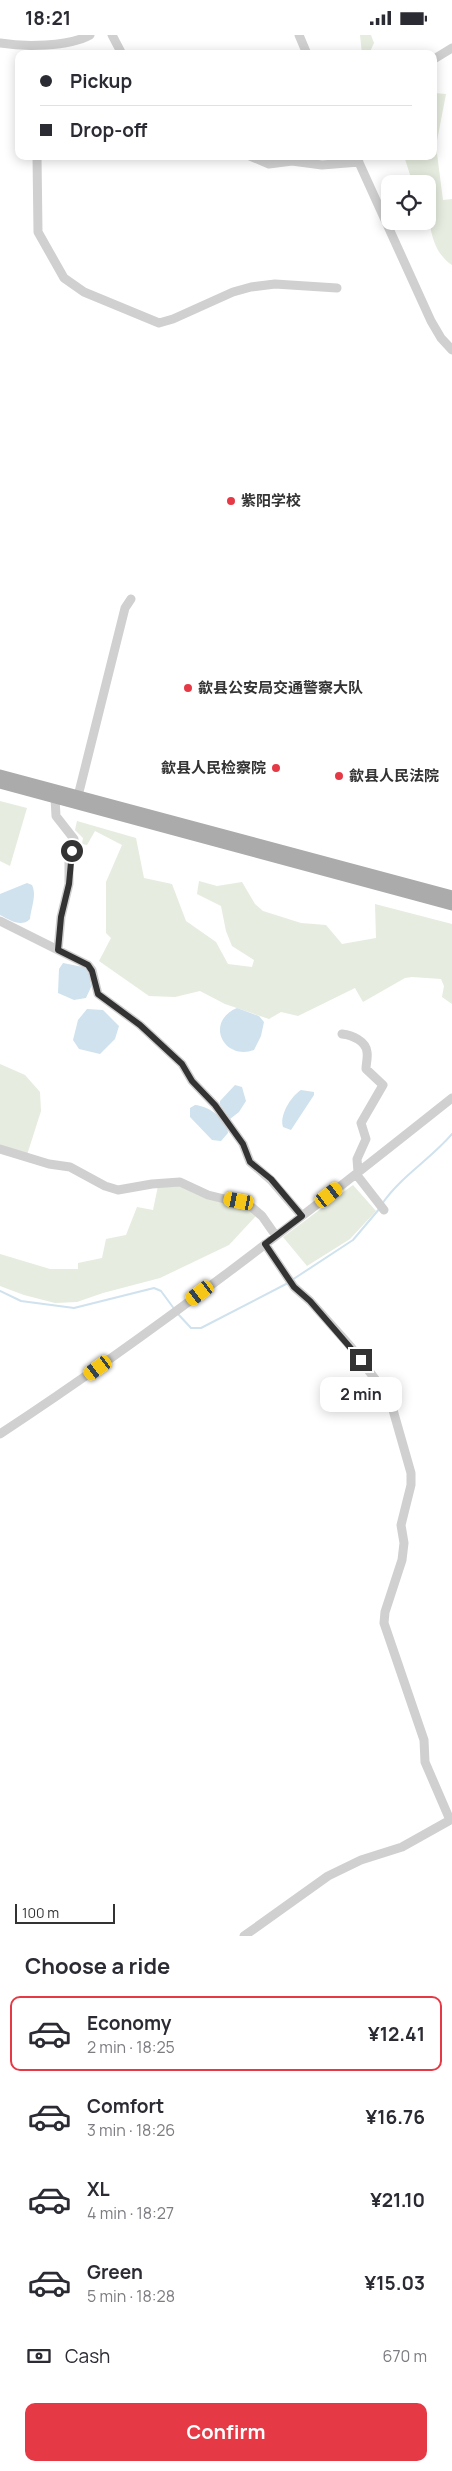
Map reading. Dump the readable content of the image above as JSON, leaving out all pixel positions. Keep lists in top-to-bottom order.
{
  "places": [
    "紫阳学校",
    "歙县公安局交通警察大队",
    "歙县人民检察院",
    "歙县人民法院"
  ],
  "scale_bar": "100 m",
  "page": {
    "status": "18:21",
    "banner": ["Pickup", "Drop-off"],
    "bubble": "2 min",
    "scale": "100 m",
    "heading": "Choose a ride",
    "list": [
      {
        "name": "Economy",
        "note": "2 min · 18:25",
        "value": "¥12.41"
      },
      {
        "name": "Comfort",
        "note": "3 min · 18:26",
        "value": "¥16.76"
      },
      {
        "name": "XL",
        "note": "4 min · 18:27",
        "value": "¥21.10"
      },
      {
        "name": "Green",
        "note": "5 min · 18:28",
        "value": "¥15.03"
      }
    ],
    "pay": ["Cash", "670 m"],
    "buttons": "Confirm"
  }
}
